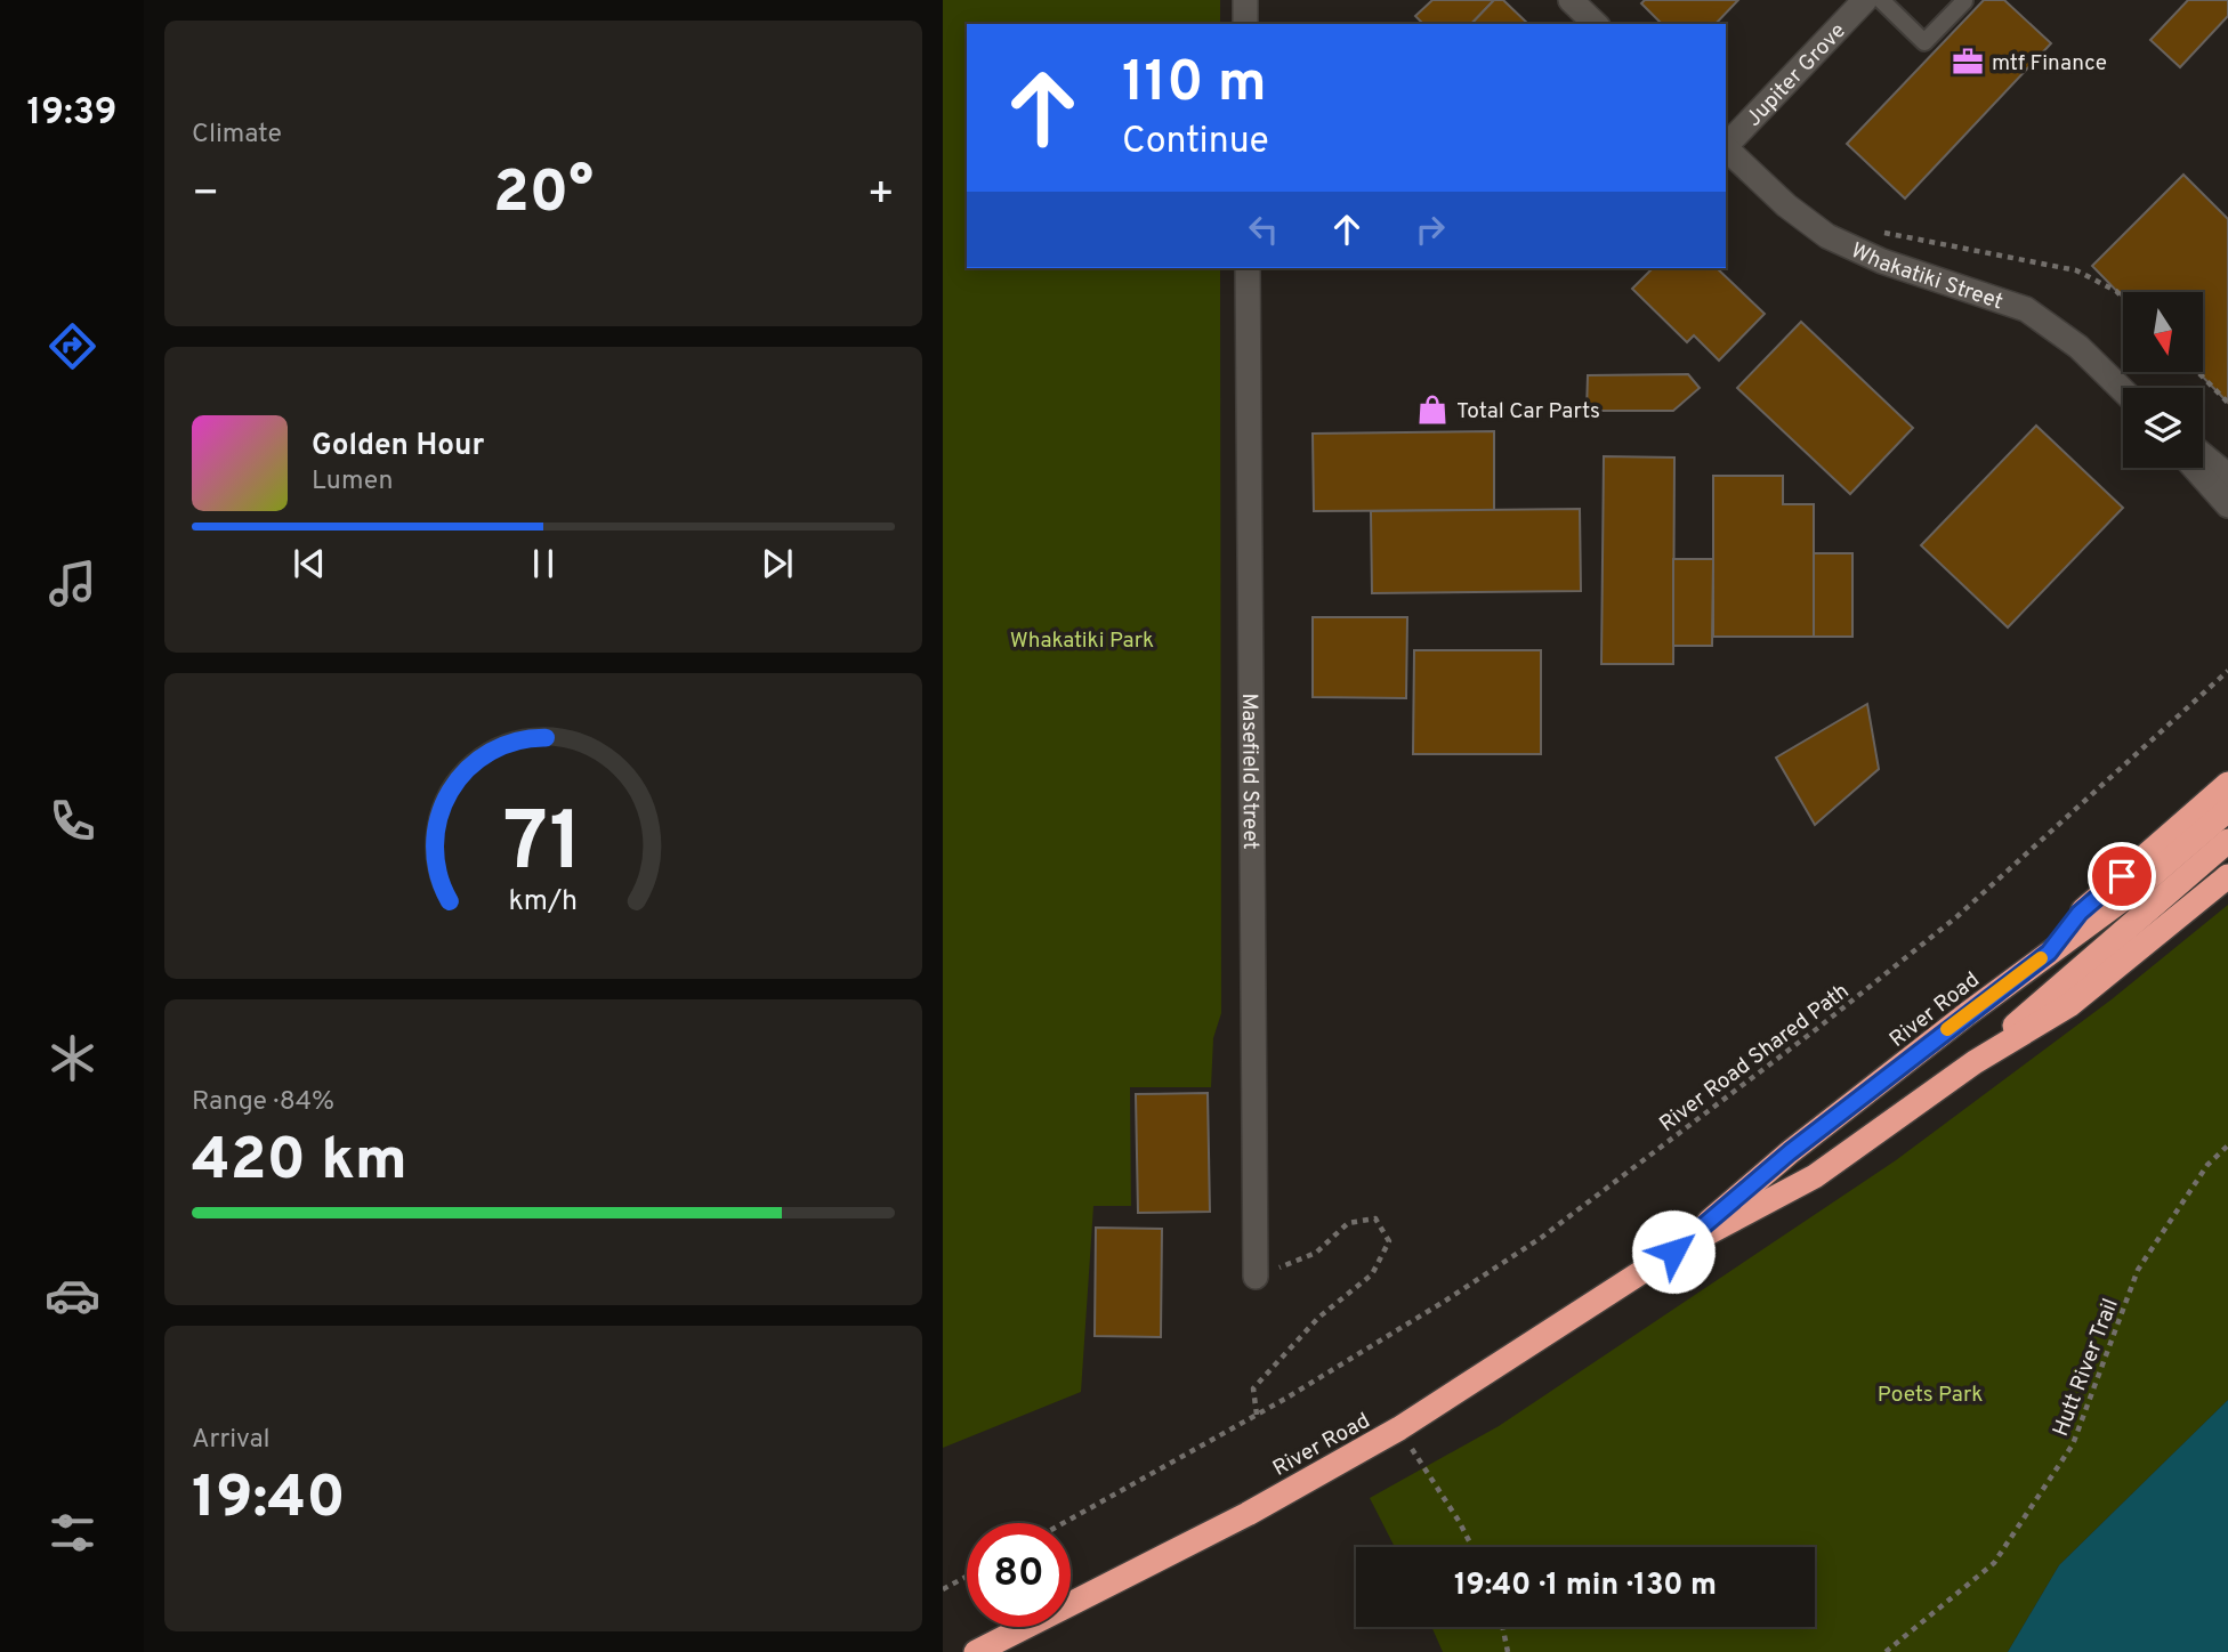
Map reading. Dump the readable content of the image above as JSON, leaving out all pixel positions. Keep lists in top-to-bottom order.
{
  "streets": {
    "highway": ["River Road"],
    "street": ["Jupiter Grove", "Whakatiki Street", "Masefield Street"],
    "path": ["River Road Shared Path", "Hutt River Trail"]
  },
  "parks": ["Whakatiki Park", "Poets Park"],
  "places": {
    "office": ["mtf Finance"],
    "shop": ["Total Car Parts"]
  },
  "north": "bottom",
  "page": {
    "tabs": "19:39",
    "tile": [
      "Climate",
      ["Range · 84%", "420 km"],
      ["Arrival", "19:40"]
    ],
    "turn": ["110 m", "Continue"],
    "heat": ["−", "20°", "+"],
    "song": ["Golden Hour", "Lumen"],
    "limit": "80",
    "trip": "19:40 · 1 min · 130 m",
    "gauge": ["71", "km/h"]
  }
}
